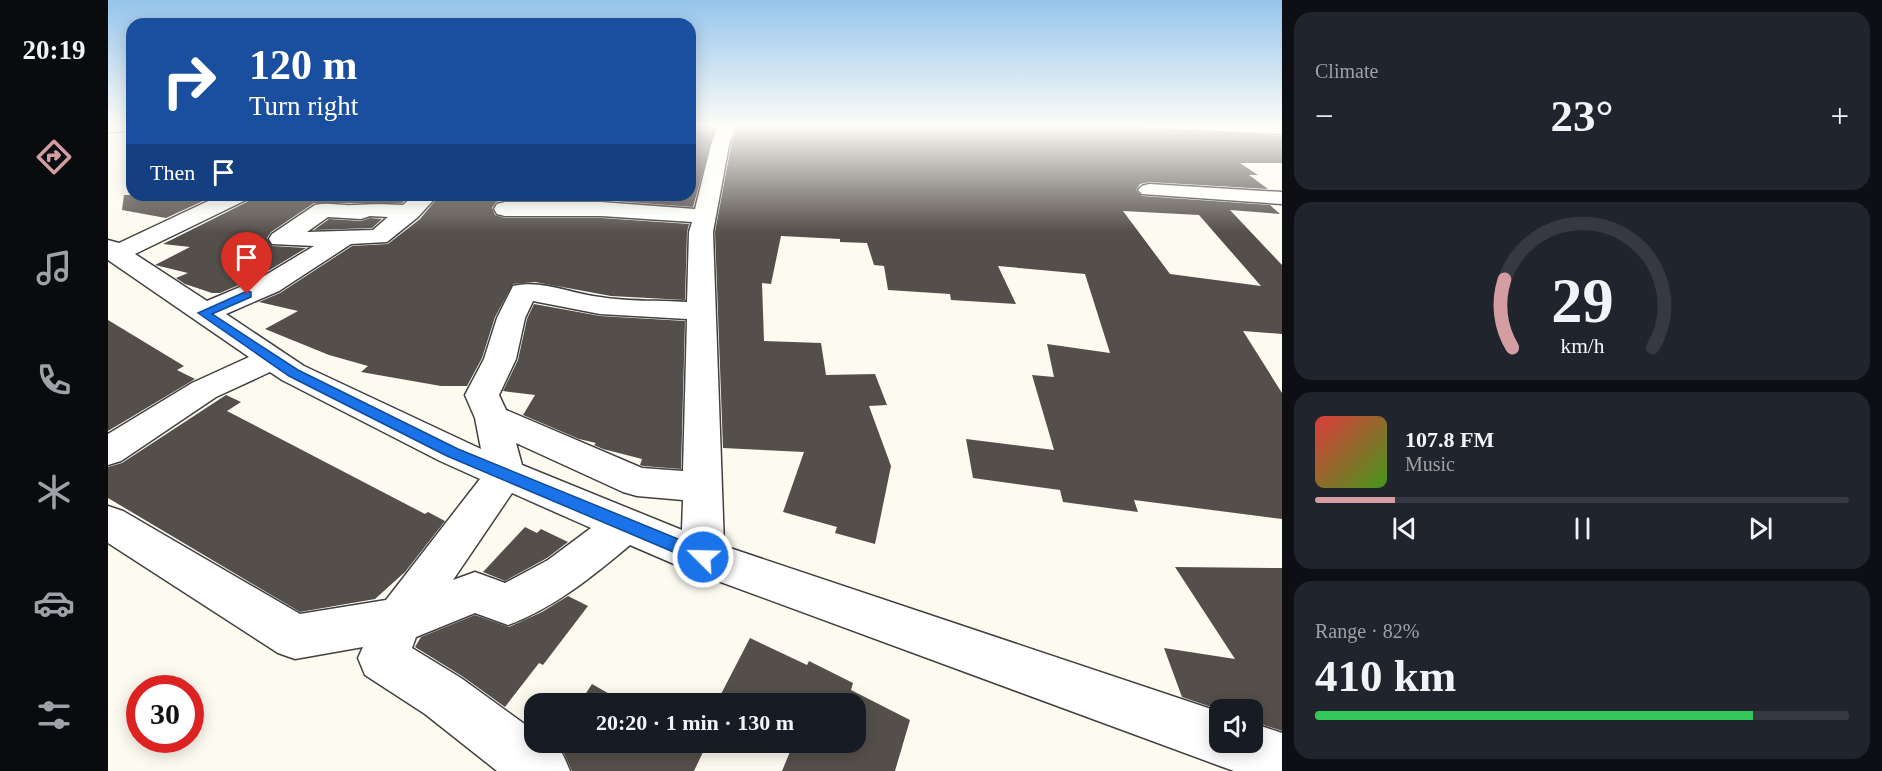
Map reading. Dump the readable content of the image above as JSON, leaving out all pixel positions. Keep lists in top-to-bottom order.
{
  "page": {
    "tabs": "20:19",
    "tile": [
      "Climate",
      ["Range · 82%", "410 km"]
    ],
    "turn": ["120 m", "Turn right"],
    "heat": ["−", "23°", "+"],
    "then": "Then",
    "song": ["107.8 FM", "Music"],
    "limit": "30",
    "trip": "20:20 · 1 min · 130 m",
    "gauge": ["29", "km/h"]
  }
}
